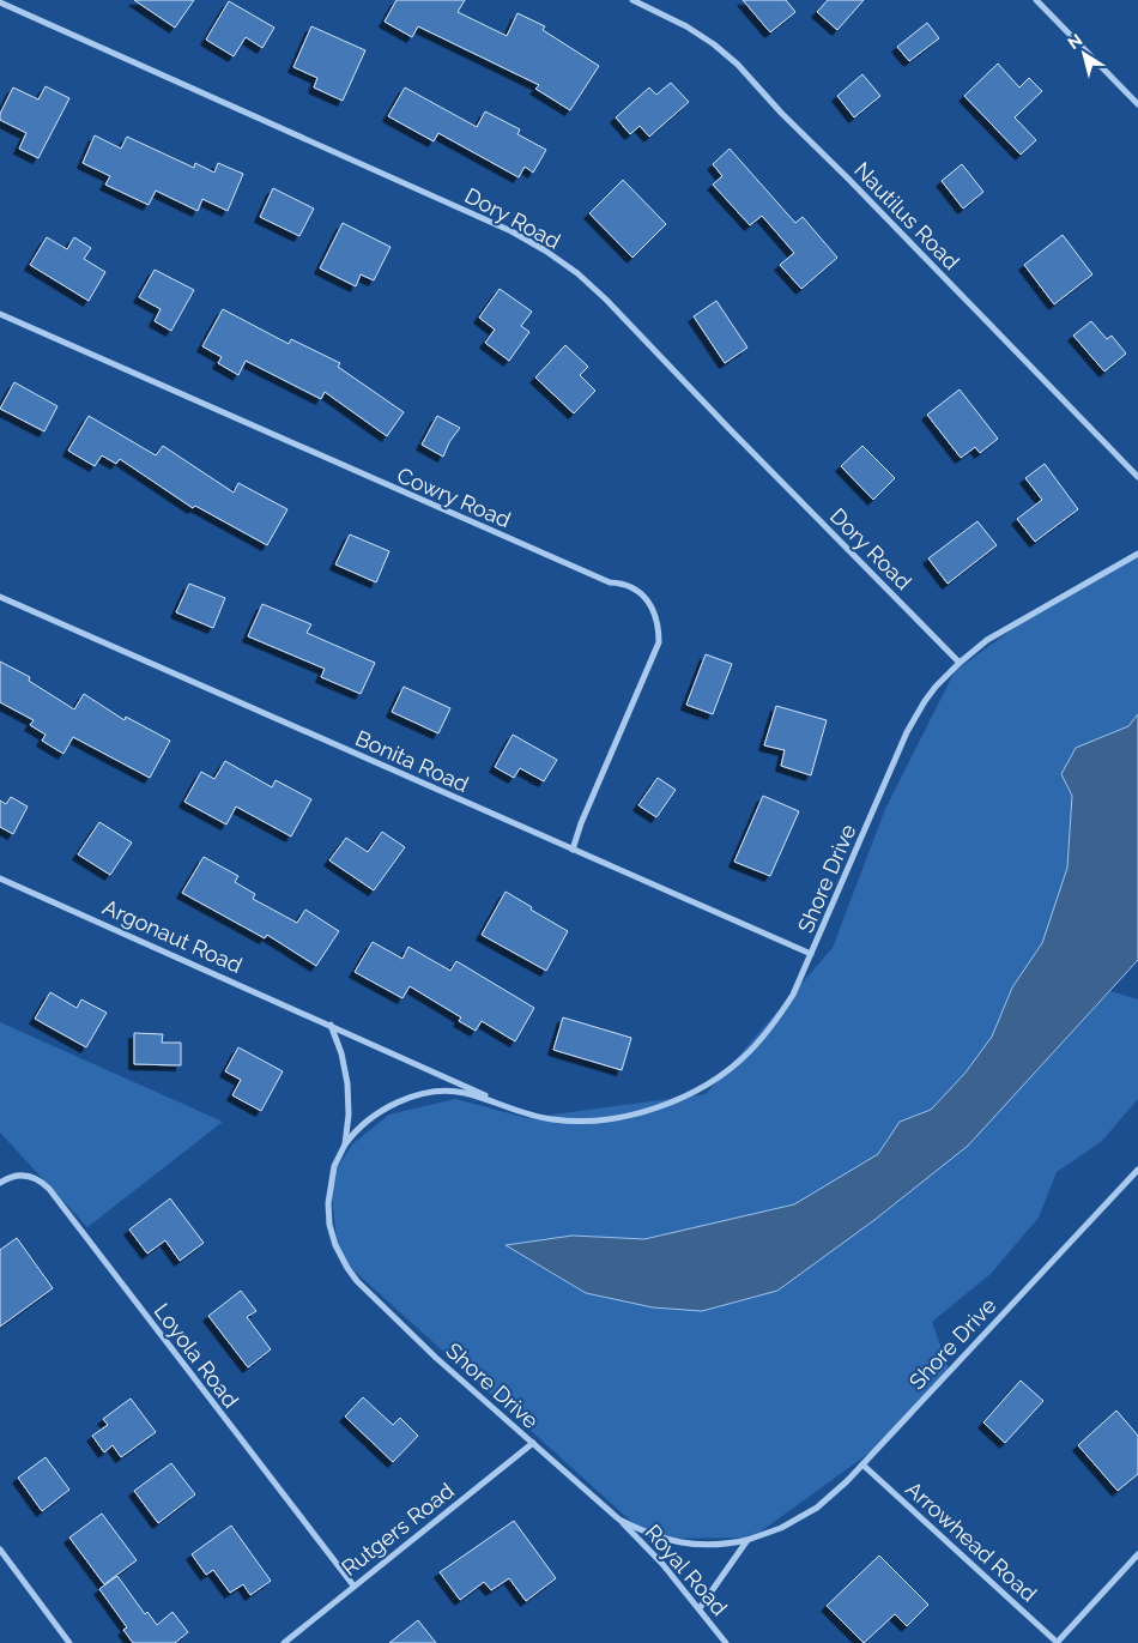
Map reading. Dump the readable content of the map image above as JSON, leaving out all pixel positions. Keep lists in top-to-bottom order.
{
  "streets": {
    "street": [
      "Nautilus Road",
      "Dory Road",
      "Cowry Road",
      "Bonita Road",
      "Shore Drive",
      "Argonaut Road",
      "Loyola Road",
      "Rutgers Road",
      "Arrowhead Road",
      "Royal Road"
    ]
  },
  "crossings": [
    ["Dory Road", "Shore Drive"],
    ["Cowry Road", "Bonita Road"],
    ["Bonita Road", "Shore Drive"],
    ["Shore Drive", "Argonaut Road"],
    ["Shore Drive", "Rutgers Road"],
    ["Shore Drive", "Arrowhead Road"],
    ["Shore Drive", "Royal Road"],
    ["Loyola Road", "Rutgers Road"]
  ],
  "north": "top left"
}
